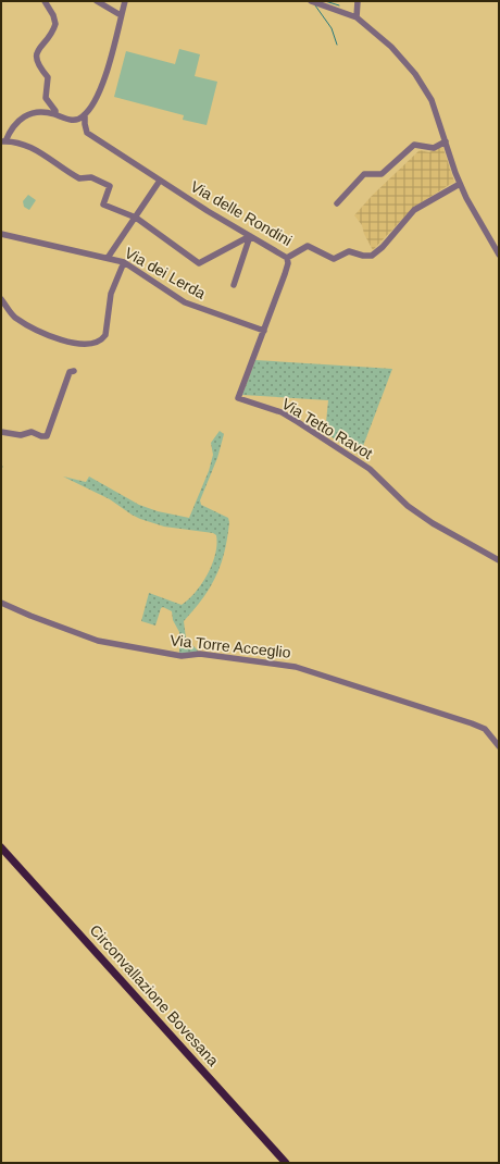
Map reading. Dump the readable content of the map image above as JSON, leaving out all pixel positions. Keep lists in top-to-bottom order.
{
  "streets": {
    "main road": ["Circonvallazione Bovesana"],
    "street": [
      "Via delle Rondini",
      "Via dei Lerda",
      "Via Tetto Ravot",
      "Via Torre Acceglio"
    ]
  },
  "crossings": [
    ["Via delle Rondini", "Via Tetto Ravot"],
    ["Via dei Lerda", "Via Tetto Ravot"]
  ]
}
